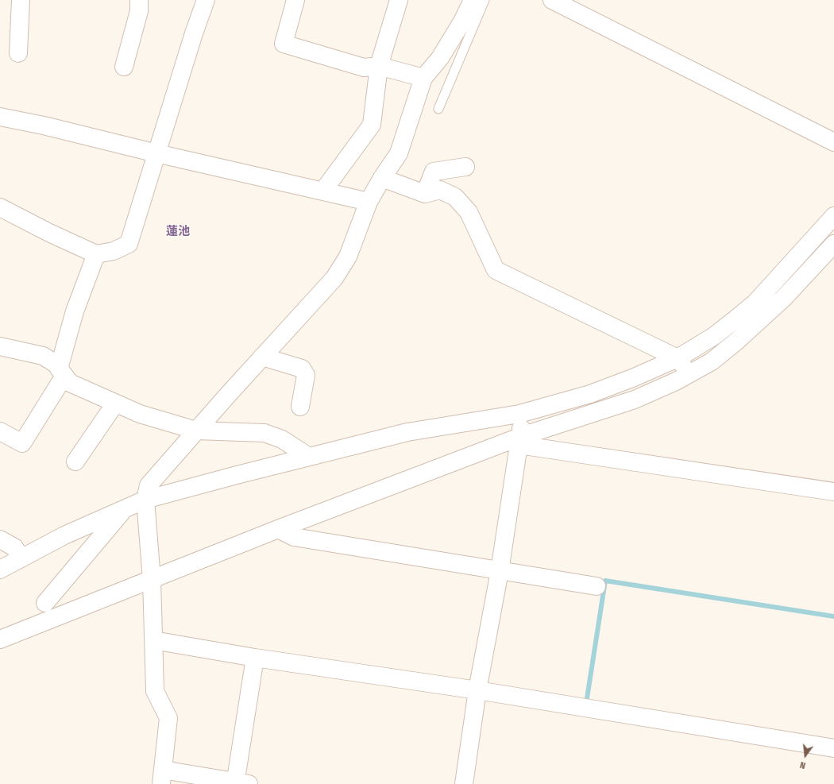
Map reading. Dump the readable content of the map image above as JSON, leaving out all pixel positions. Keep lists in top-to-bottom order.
{
  "districts": ["蓮池"],
  "north": "bottom"
}
